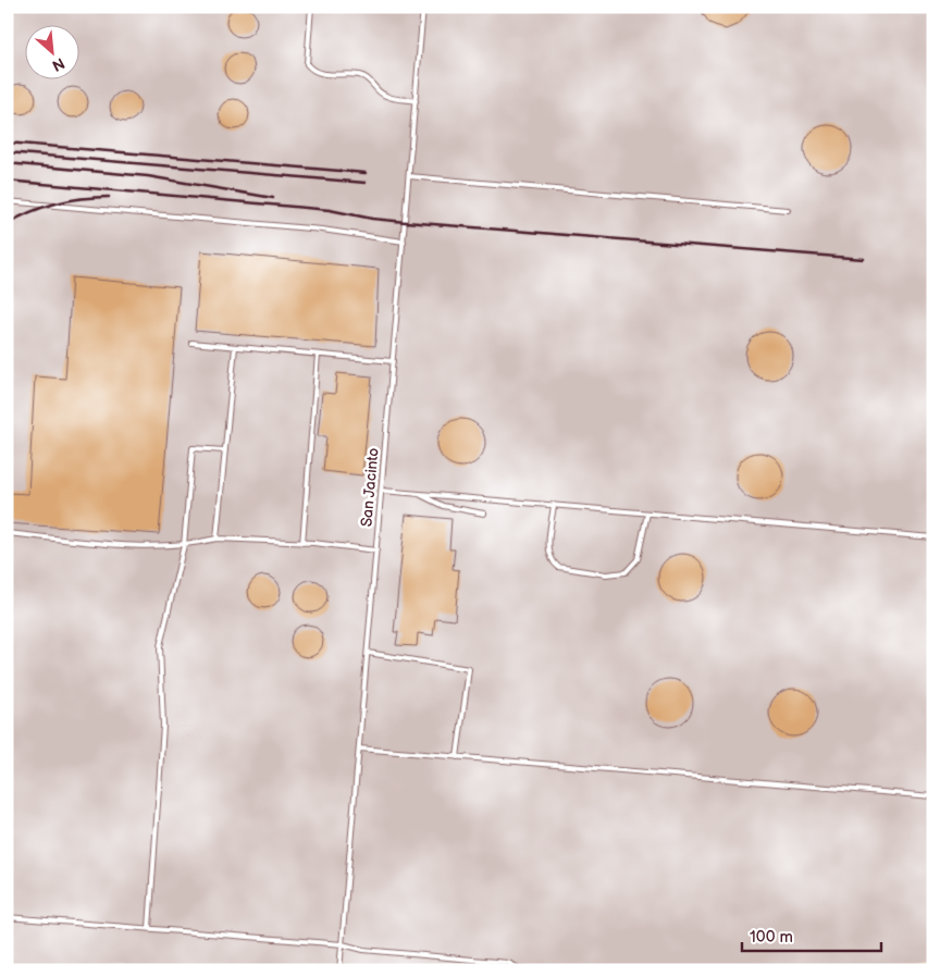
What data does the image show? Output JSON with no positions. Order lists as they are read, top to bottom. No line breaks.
{"streets":{"lane":["San Jacinto"]},"scale_bar":"100 m","north":"bottom right"}
